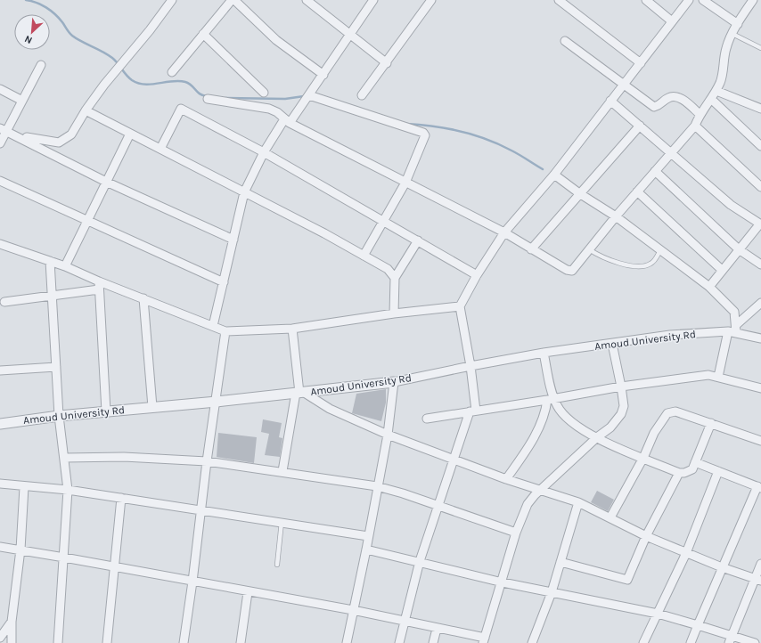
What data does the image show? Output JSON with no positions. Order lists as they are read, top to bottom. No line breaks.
{"streets":{"street":["Amoud University Rd"]},"north":"bottom left"}
